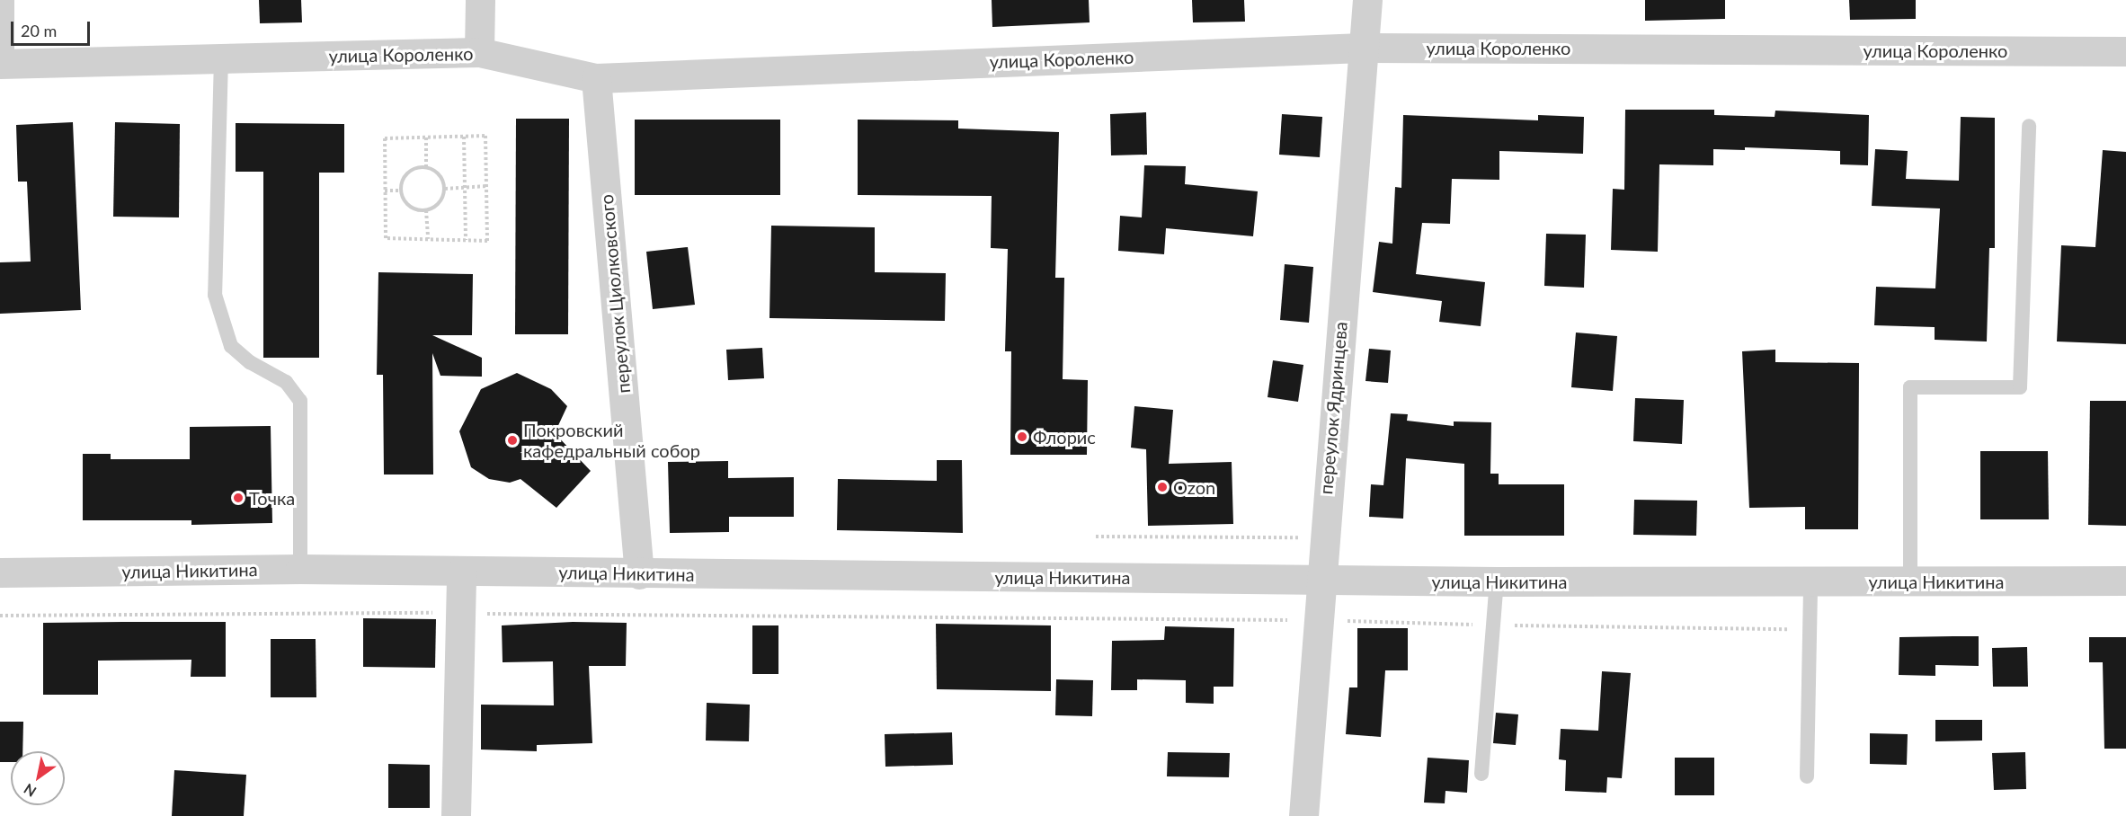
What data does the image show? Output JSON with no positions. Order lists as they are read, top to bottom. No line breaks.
{"streets":{"street":["улица Короленко","переулок Циолковского","переулок Ядринцева","улица Никитина"]},"crossings":[["улица Короленко","переулок Циолковского"],["улица Короленко","переулок Ядринцева"],["переулок Циолковского","улица Никитина"],["переулок Ядринцева","улица Никитина"]],"places":["Флорис","Покровский кафедральный собор","Ozon","Точка"],"scale_bar":"20 m","north":"bottom left"}
